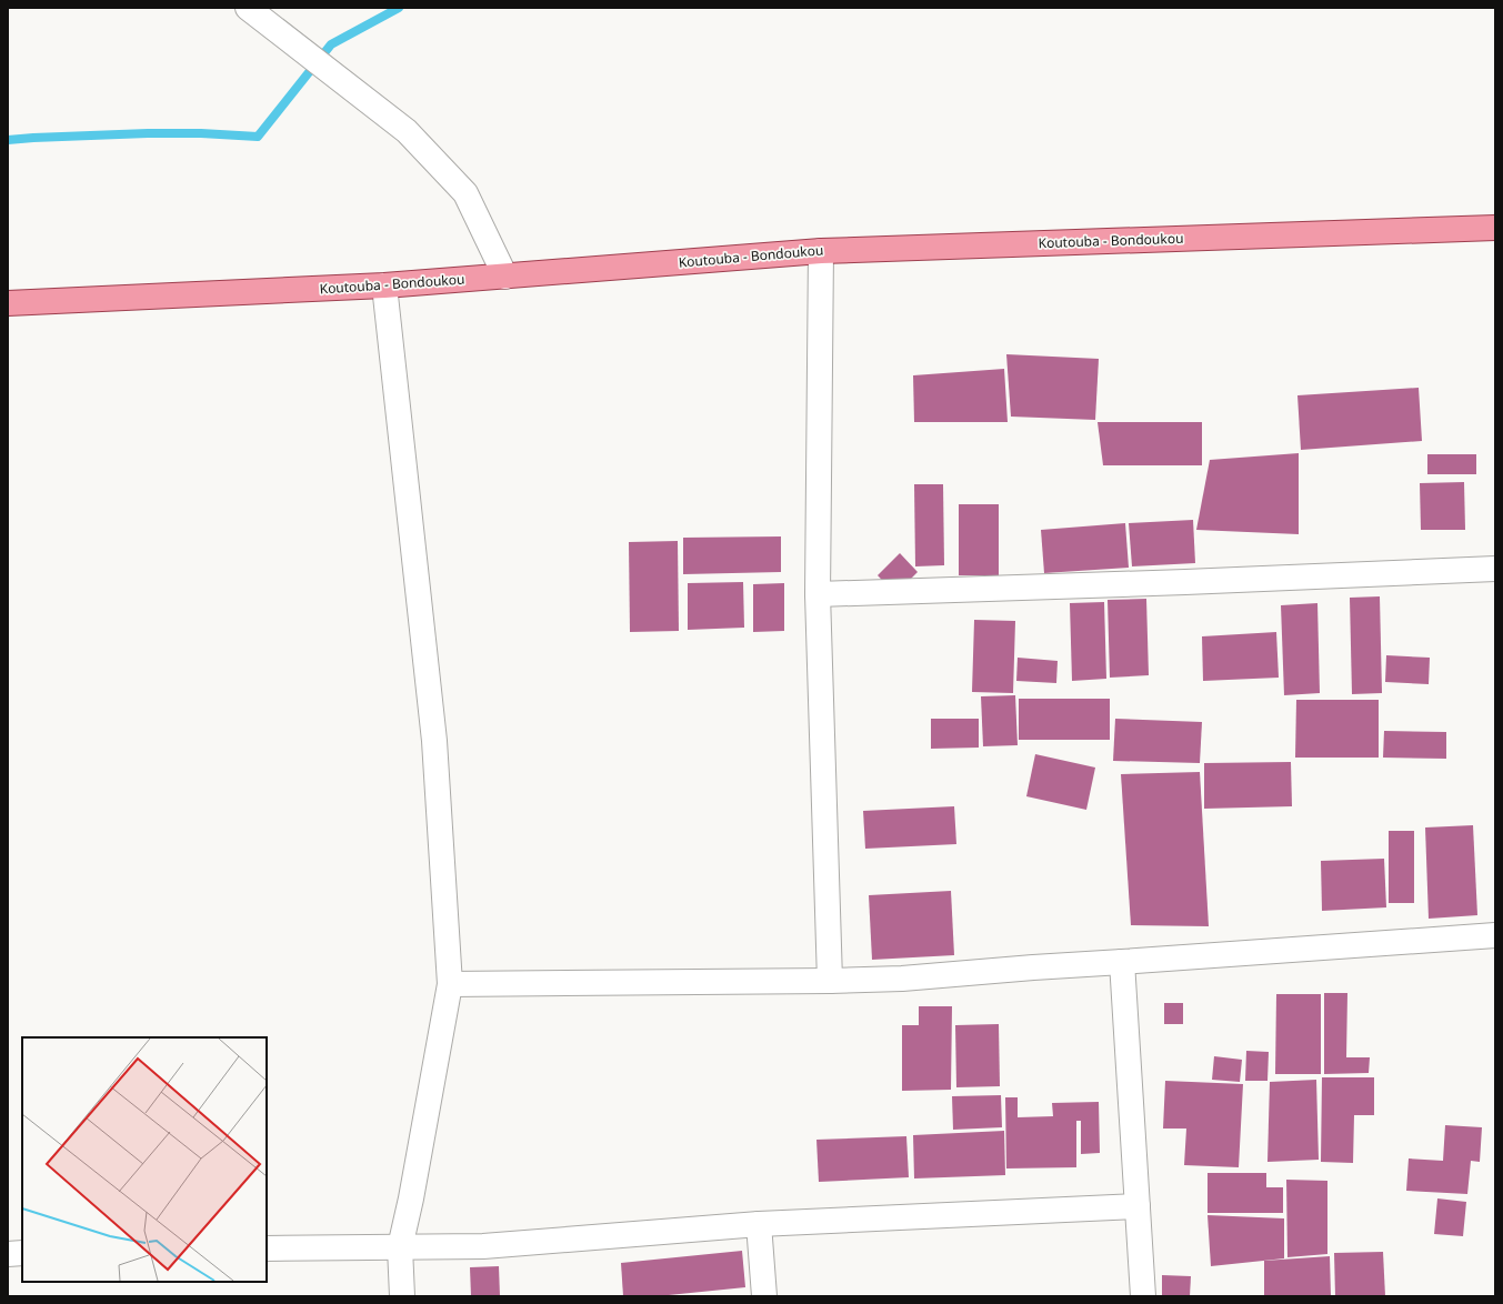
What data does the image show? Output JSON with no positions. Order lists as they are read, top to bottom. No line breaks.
{"streets":{"main road":["Koutouba - Bondoukou"]}}
